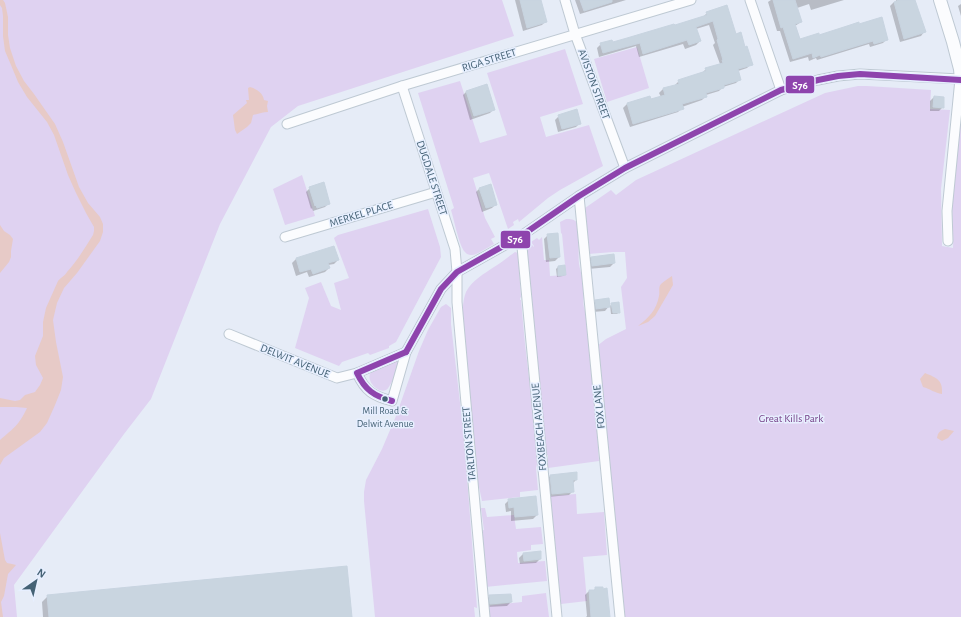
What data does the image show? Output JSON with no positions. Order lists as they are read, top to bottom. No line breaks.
{"streets":{"street":["RIGA STREET","AVISTON STREET","DUGDALE STREET","MERKEL PLACE","DELWIT AVENUE","FOX LANE","FOXBEACH AVENUE","TARLTON STREET"]},"crossings":[["RIGA STREET","AVISTON STREET"],["RIGA STREET","DUGDALE STREET"],["DUGDALE STREET","MERKEL PLACE"],["DUGDALE STREET","TARLTON STREET"]],"parks":["Great Kills Park"],"places":["Mill Road & Delwit Avenue"],"lines":["transit line S76"],"north":"top right"}
